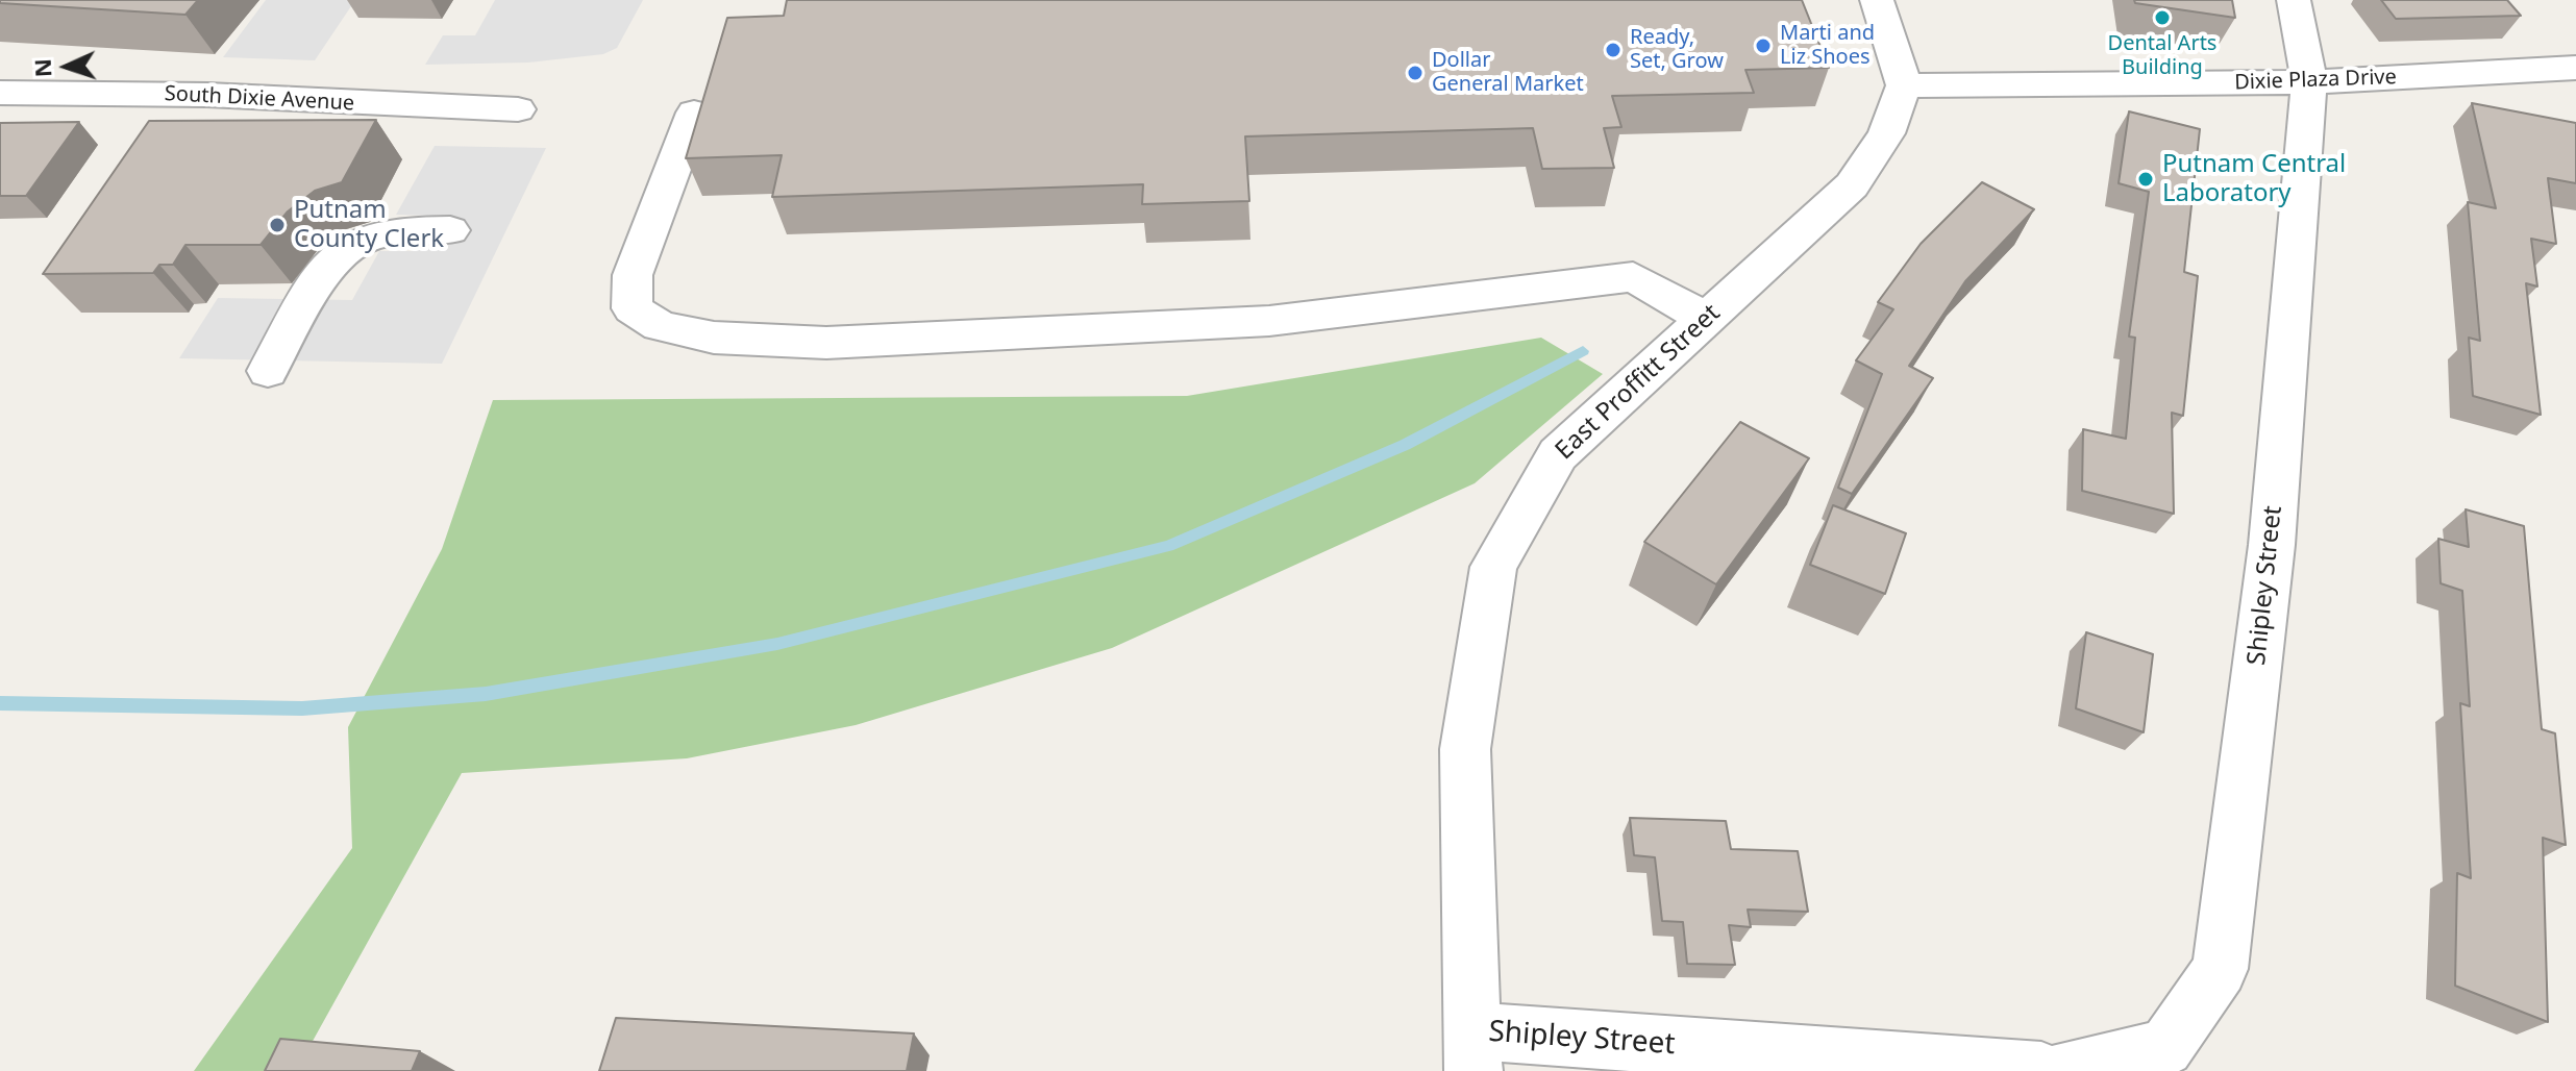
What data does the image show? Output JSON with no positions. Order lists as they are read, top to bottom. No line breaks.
{"streets":{"street":["Dixie Plaza Drive","South Dixie Avenue","East Proffitt Street","Shipley Street"]},"crossings":[["Dixie Plaza Drive","East Proffitt Street"],["Dixie Plaza Drive","Shipley Street"],["East Proffitt Street","Shipley Street"]],"places":["Dental Arts Building","Marti and Liz Shoes","Ready, Set, Grow","Dollar General Market","Putnam Central Laboratory","Putnam County Clerk"],"north":"left"}
